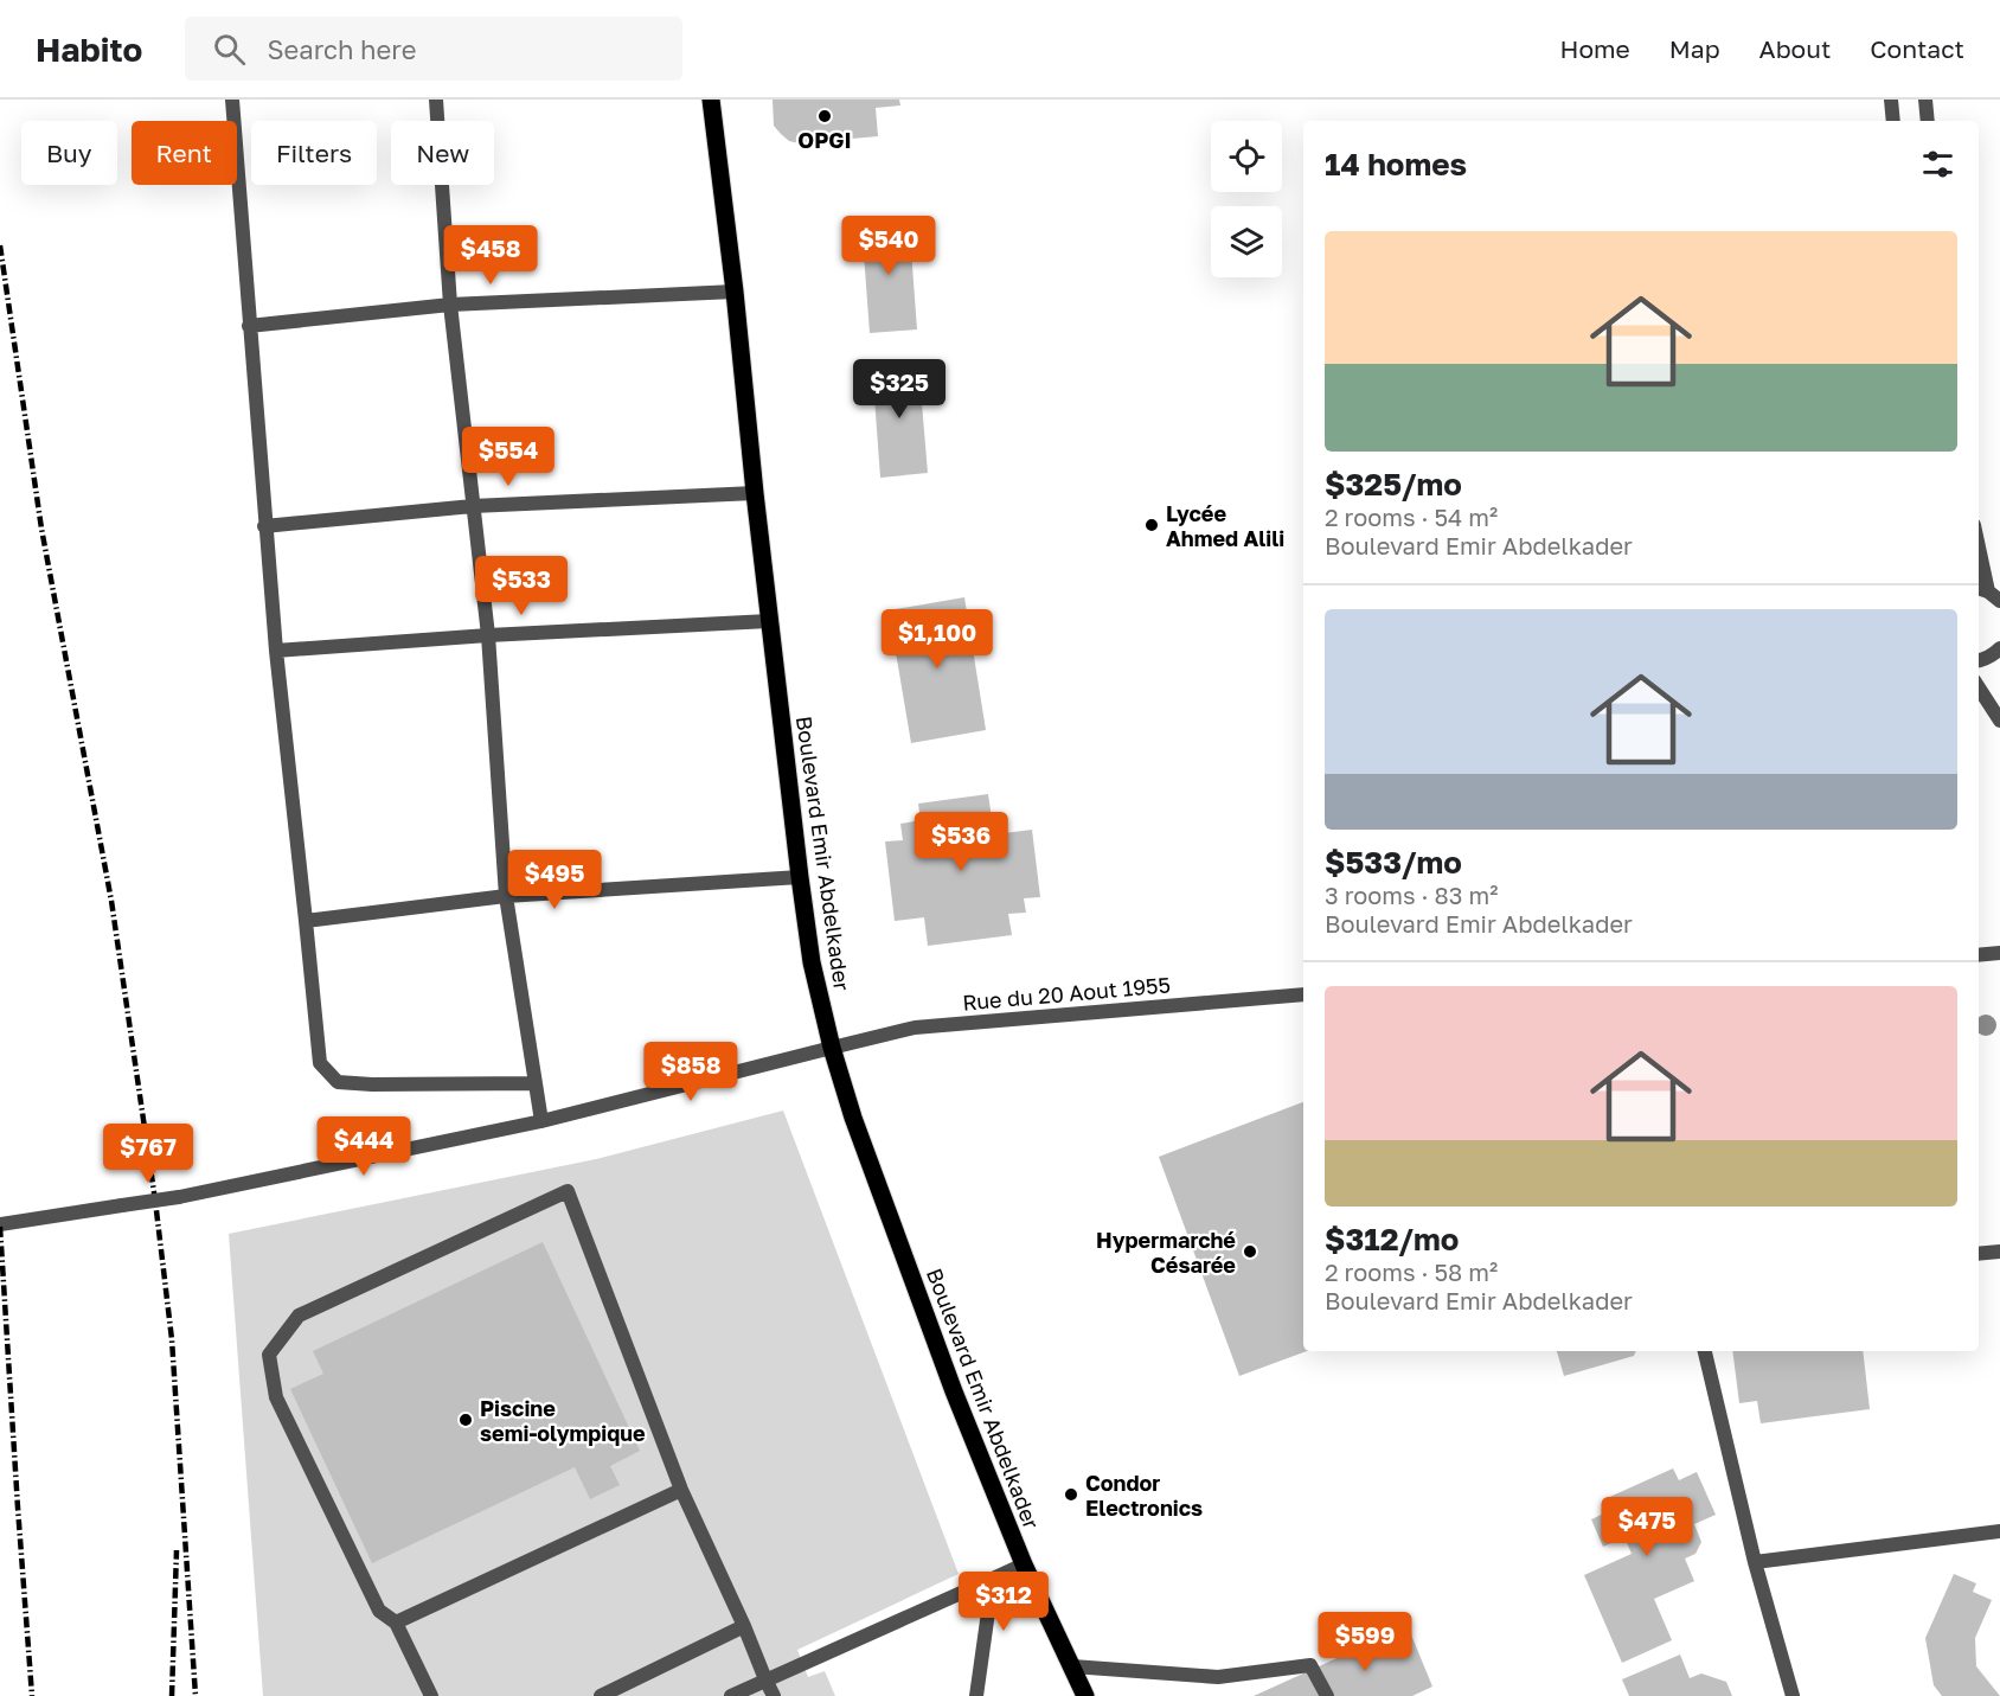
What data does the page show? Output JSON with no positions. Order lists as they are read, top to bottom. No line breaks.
{"streets":{"main road":["Boulevard Emir Abdelkader"],"street":["Rue du 20 Aout 1955"]},"crossings":[["Boulevard Emir Abdelkader","Rue du 20 Aout 1955"]],"places":["OPGI","Lycée Ahmed Alili","Hypermarché Césarée","Piscine semi-olympique","Condor Electronics"],"page":{"header":"Habito","search":"Search here","nav":["Home","Map","About","Contact"],"chip":["Buy","Rent","Filters","New"],"heading":"14 homes","list":[{"name":"$325/mo","note":"2 rooms · 54 m² · Boulevard Emir Abdelkader"},{"name":"$533/mo","note":"3 rooms · 83 m² · Boulevard Emir Abdelkader"},{"name":"$312/mo","note":"2 rooms · 58 m² · Boulevard Emir Abdelkader"}],"price":["$540","$458","$325","$554","$533","$1,100","$536","$495","$858","$444","$767","$475","$312","$599"]}}
